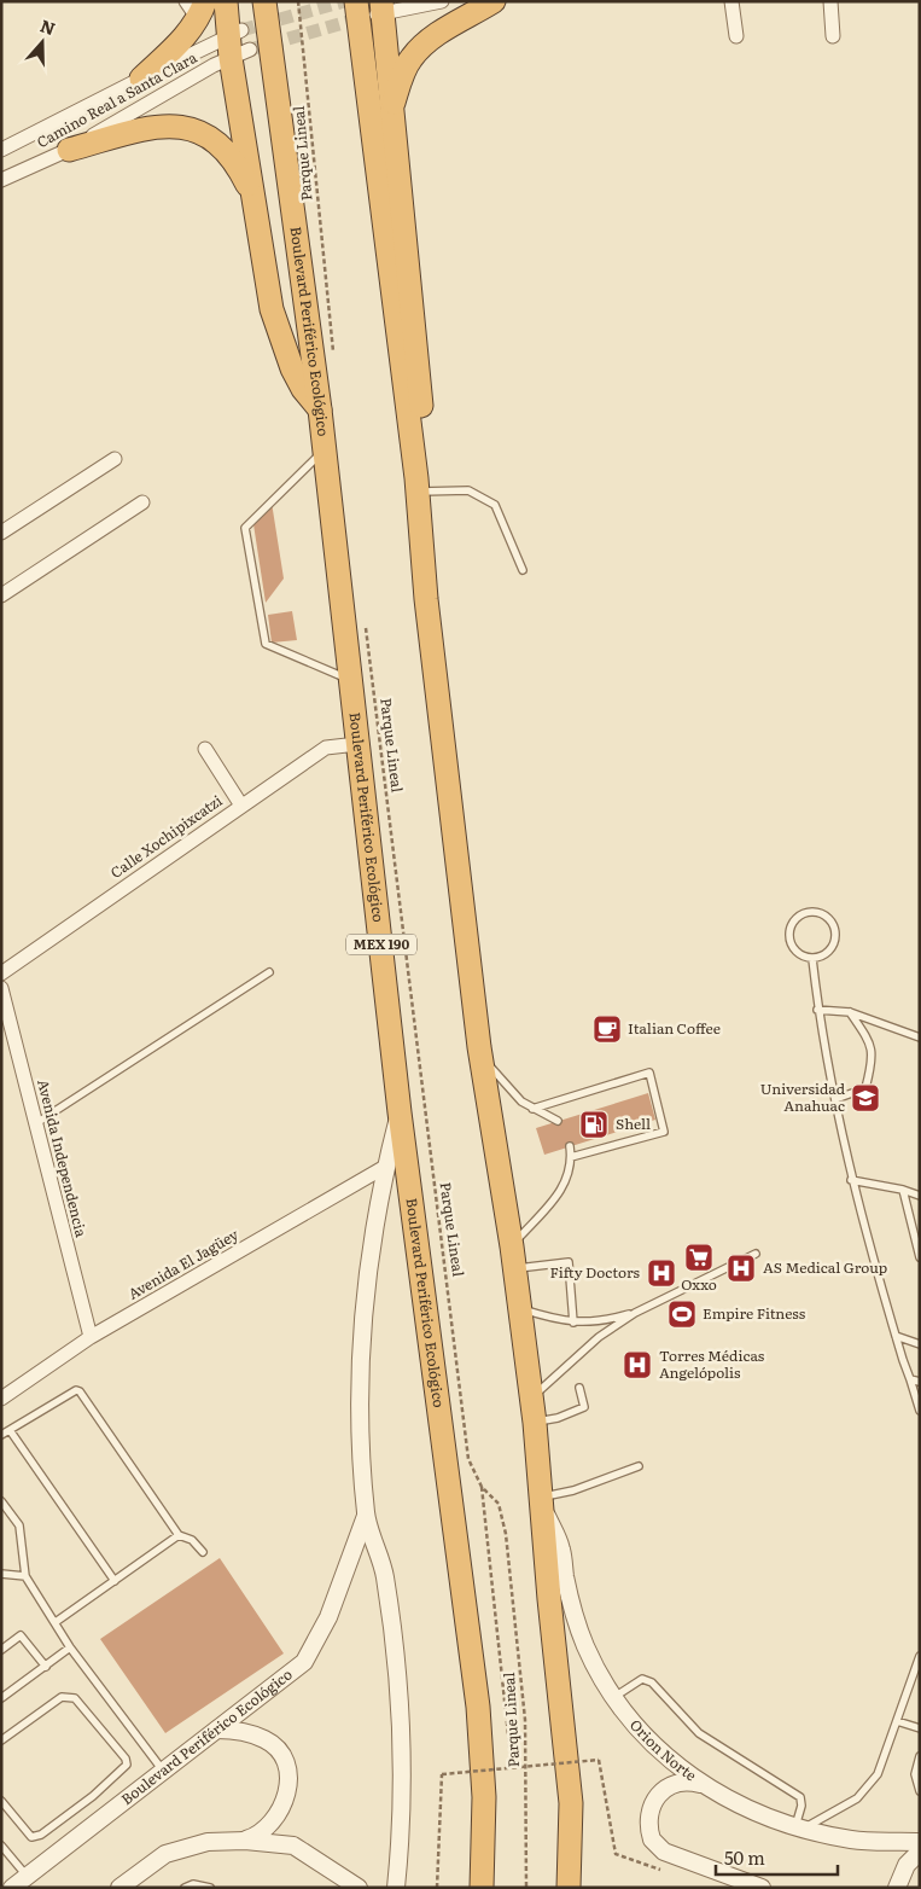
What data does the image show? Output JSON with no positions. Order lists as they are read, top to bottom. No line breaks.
{"streets":{"highway":["Boulevard Periférico Ecológico","MEX 190"],"street":["Camino Real a Santa Clara","Calle Xochipixcatzi","Avenida Independencia","Avenida El Jagüey","Orion Norte"],"path":["Parque Lineal"]},"crossings":[["Boulevard Periférico Ecológico","Calle Xochipixcatzi"],["Avenida Independencia","Avenida El Jagüey"]],"places":{"cafe":["Italian Coffee"],"school or university":["Universidad Anahuac"],"fuel station":["Shell"],"supermarket":["Oxxo"],"hospital":["AS Medical Group","Fifty Doctors","Torres Médicas Angelópolis"],"sports":["Empire Fitness"]},"scale_bar":"50 m","north":"top"}
